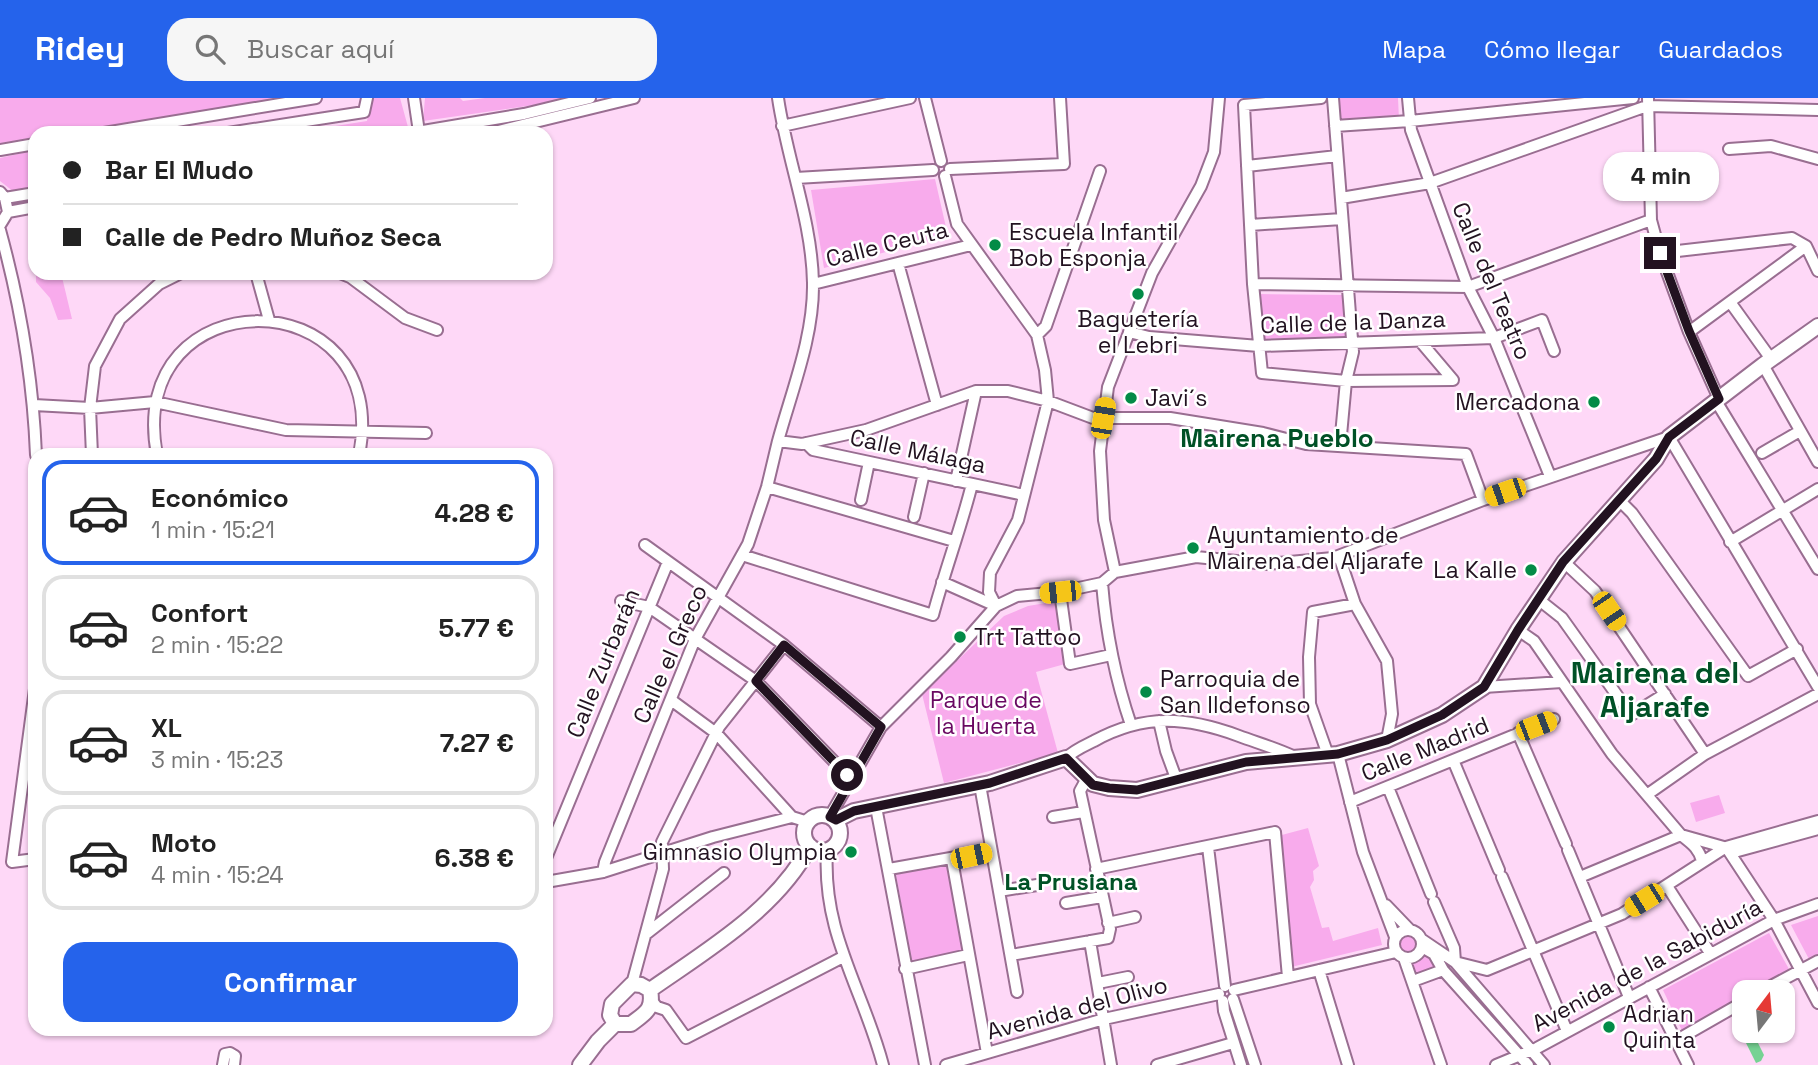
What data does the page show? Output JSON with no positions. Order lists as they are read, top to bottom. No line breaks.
{"streets":{"street":["Calle Ceuta","Calle del Teatro","Calle de la Danza","Calle Málaga","Calle el Greco","Calle Zurbarán","Calle Madrid","Avenida de la Sabiduría","Avenida del Olivo"]},"crossings":[["Calle Ceuta","Calle el Greco"],["Calle del Teatro","Calle de la Danza"]],"districts":["Mairena Pueblo","Mairena del Aljarafe","La Prusiana"],"parks":["Parque de la Huerta"],"places":["Escuela Infantil Bob Esponja","Baguetería el Lebri","Javi´s","Mercadona","Ayuntamiento de Mairena del Aljarafe","La Kalle","Trt Tattoo","Parroquia de San Ildefonso","Gimnasio Olympia","Adrian Quinta"],"north":"top","page":{"header":"Ridey","search":"Buscar aquí","nav":["Mapa","Cómo llegar","Guardados"],"banner":["Bar El Mudo","Calle de Pedro Muñoz Seca"],"bubble":"4 min","list":[{"name":"Económico","note":"1 min · 15:21","value":"4.28 €"},{"name":"Confort","note":"2 min · 15:22","value":"5.77 €"},{"name":"XL","note":"3 min · 15:23","value":"7.27 €"},{"name":"Moto","note":"4 min · 15:24","value":"6.38 €"}],"buttons":"Confirmar"}}
